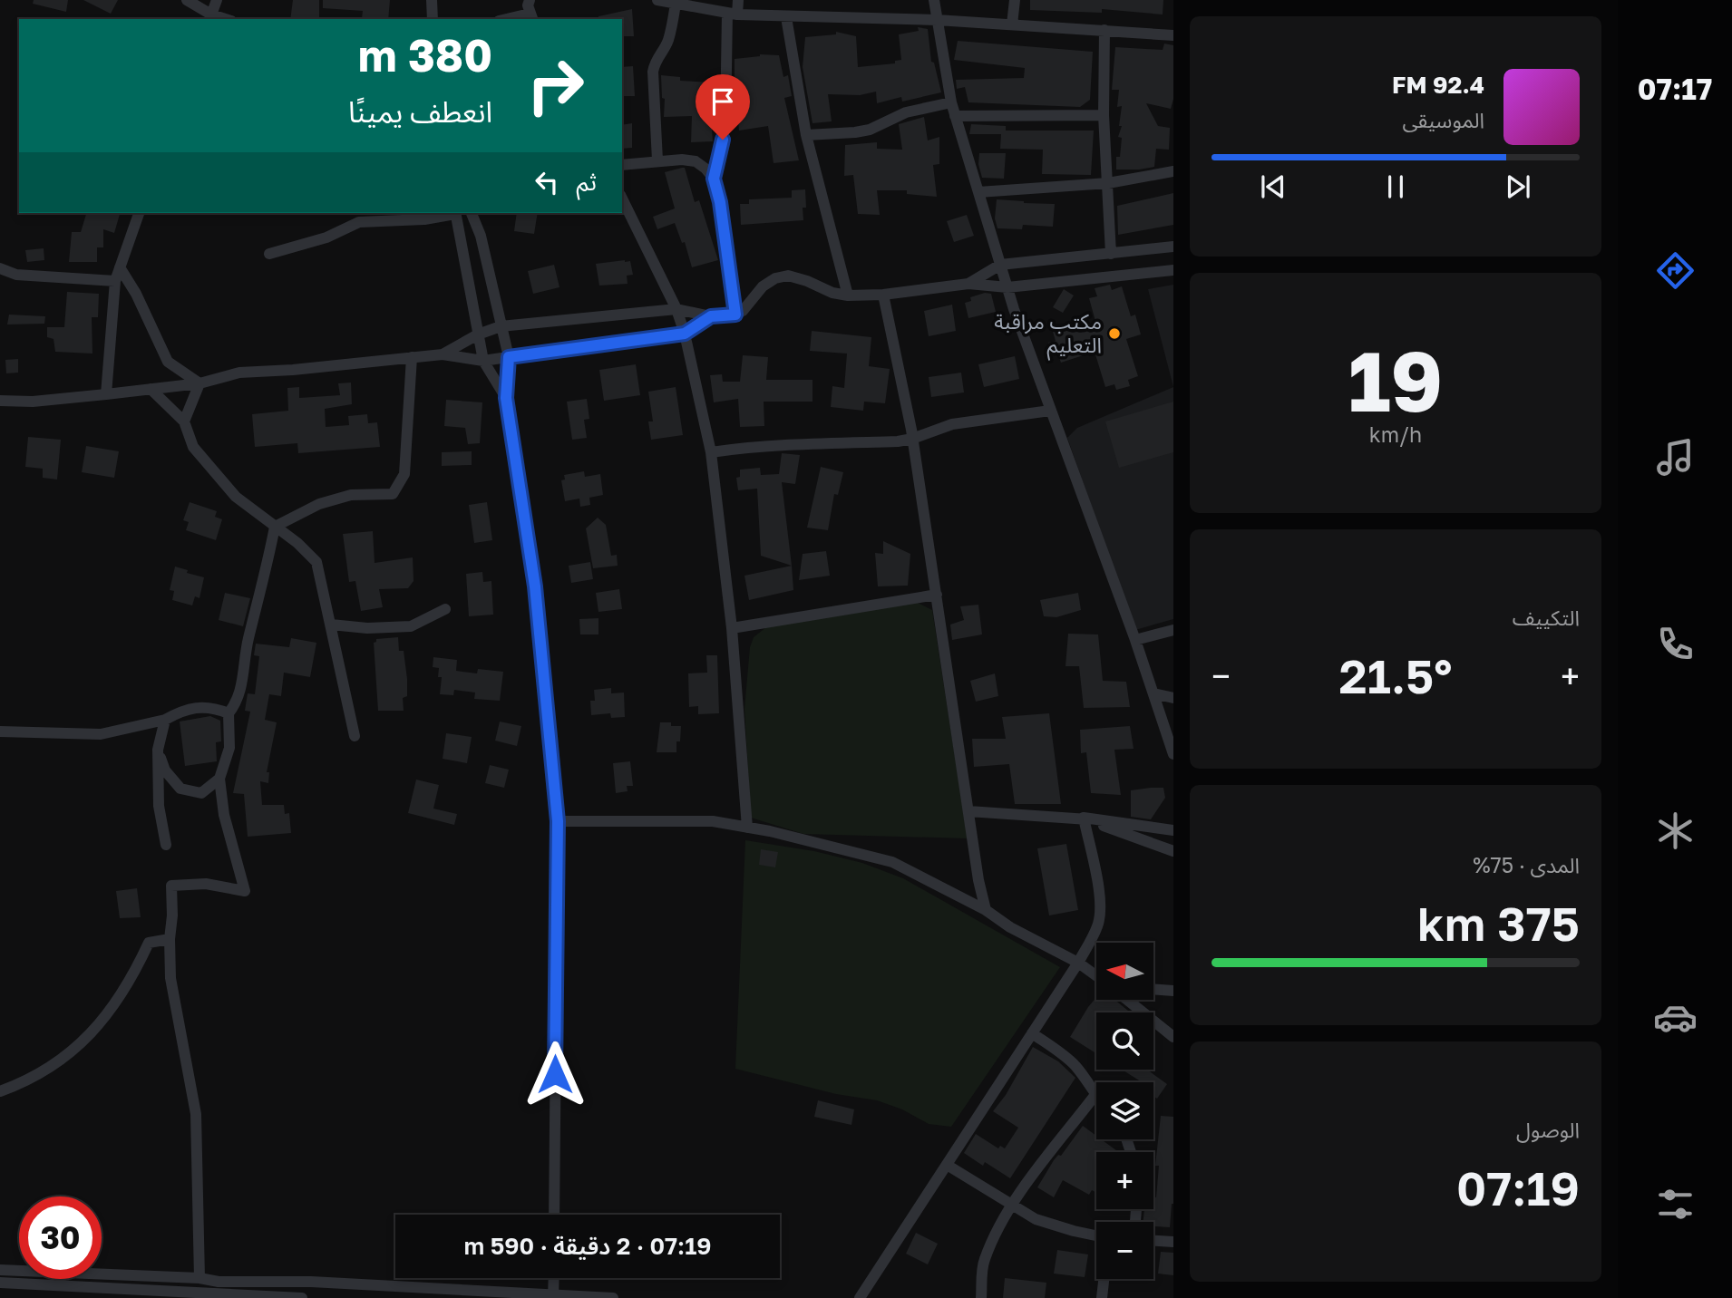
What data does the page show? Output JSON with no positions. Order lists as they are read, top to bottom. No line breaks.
{"places":["مكتب مراقبة التعليم"],"north":"left","page":{"tabs":"07:17","turn":["380 m","انعطف يمينًا"],"song":["92.4 FM","الموسيقى"],"then":"ثم","tile":[["19","km/h"],"التكييف",["المدى · 75%","375 km"],["الوصول","07:19"]],"heat":["−","21.5°","+"],"map_buttons":["+","−"],"limit":"30","trip":"07:19 · 2 دقيقة · 590 m"}}
